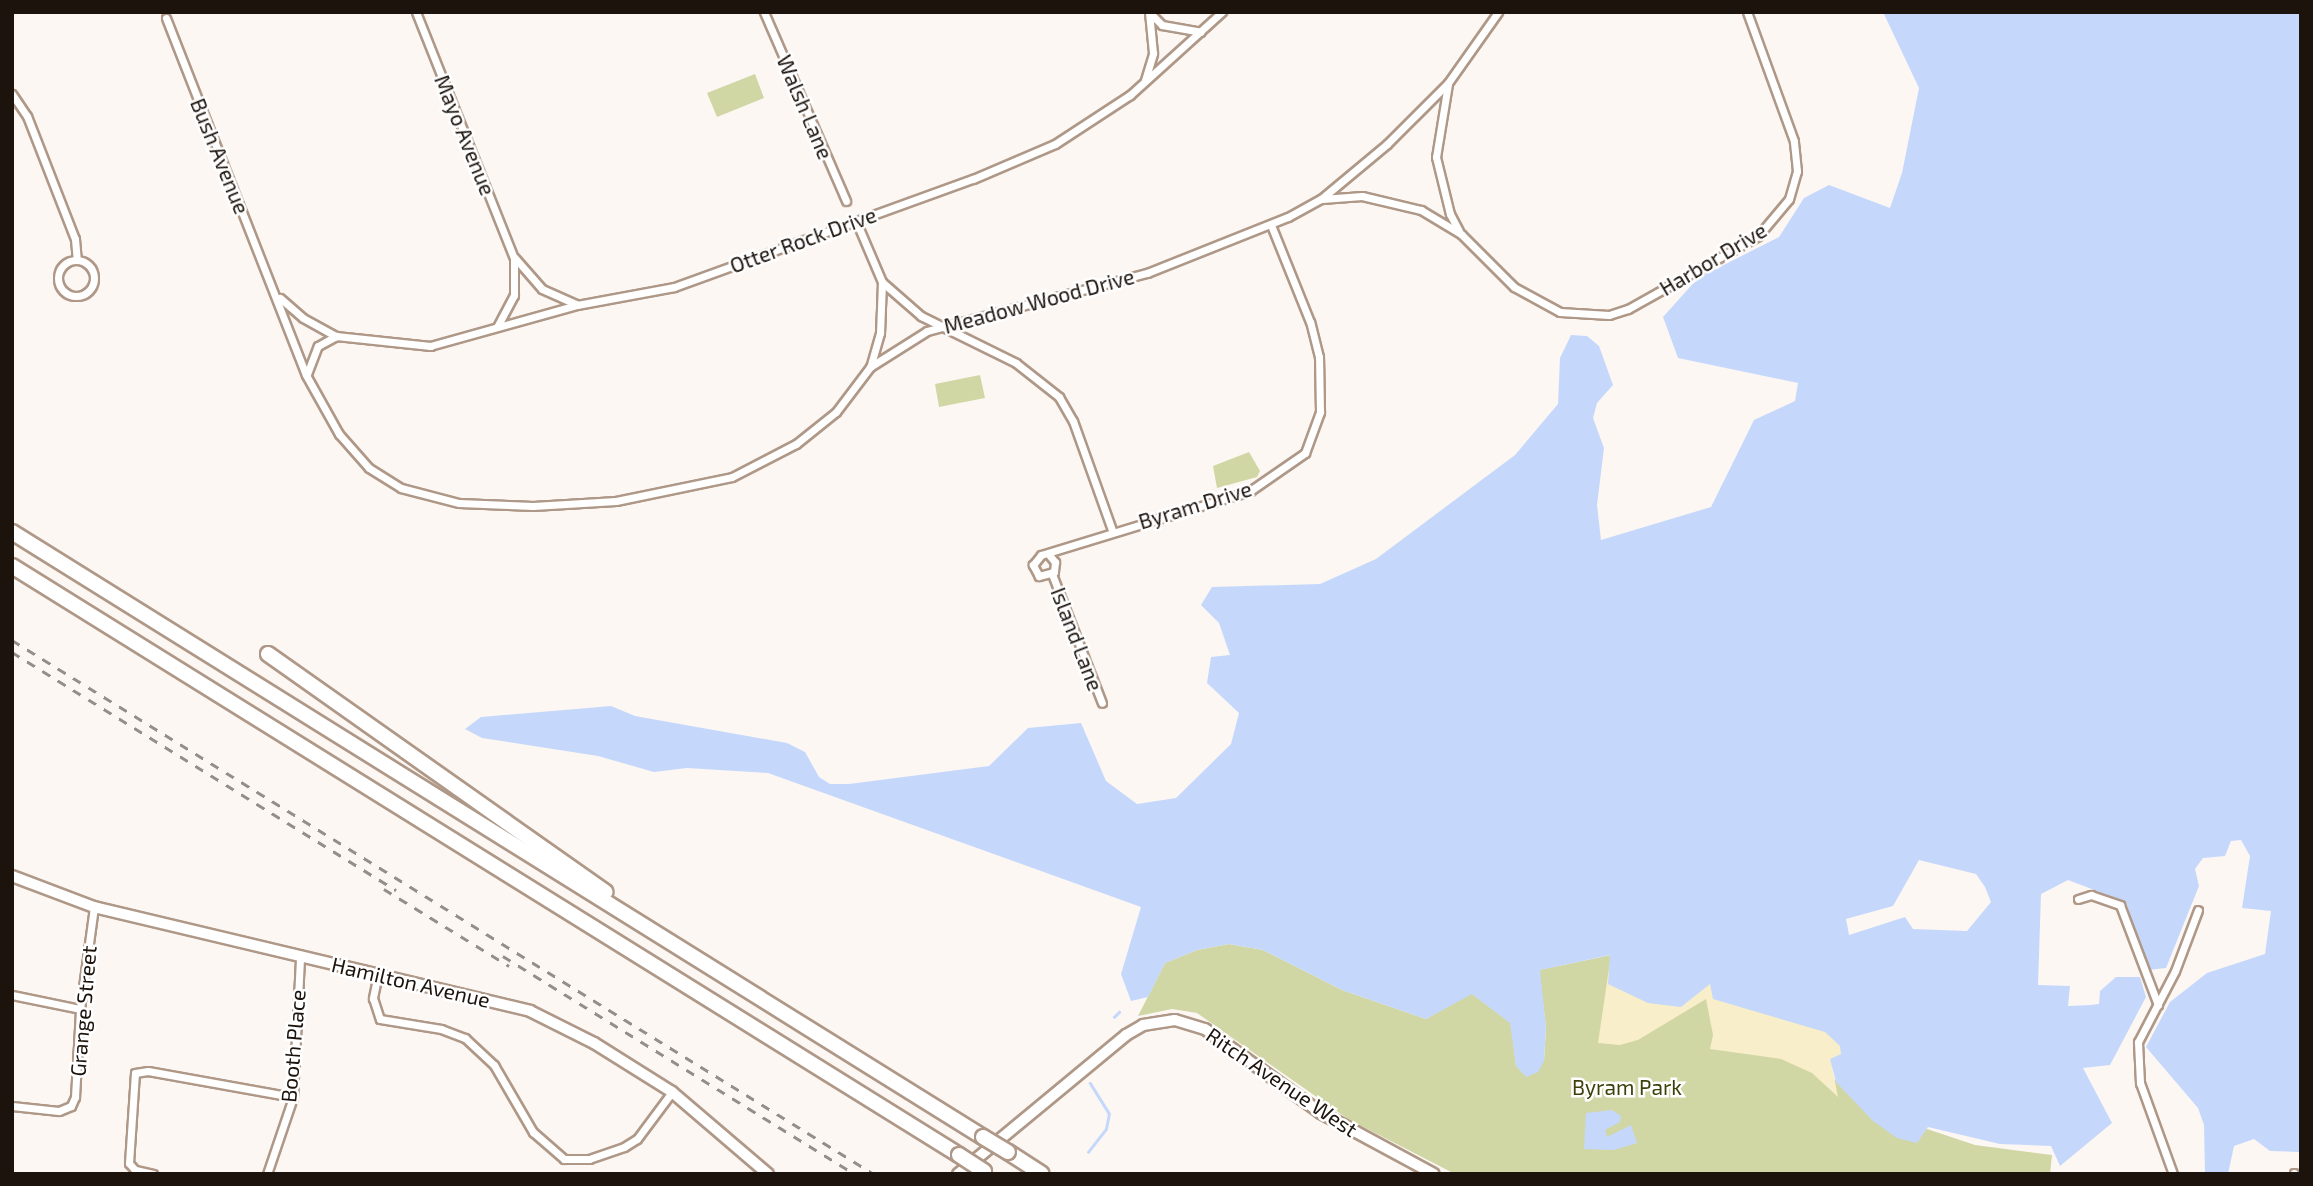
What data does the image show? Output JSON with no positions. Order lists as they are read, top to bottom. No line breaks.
{"streets":{"main road":["Hamilton Avenue","Ritch Avenue West"],"street":["Walsh Lane","Mayo Avenue","Bush Avenue","Otter Rock Drive","Harbor Drive","Meadow Wood Drive","Byram Drive","Island Lane","Grange Street","Booth Place"]},"crossings":[["Mayo Avenue","Otter Rock Drive"],["Bush Avenue","Otter Rock Drive"],["Bush Avenue","Meadow Wood Drive"],["Otter Rock Drive","Meadow Wood Drive"],["Harbor Drive","Meadow Wood Drive"],["Meadow Wood Drive","Byram Drive"],["Byram Drive","Island Lane"],["Hamilton Avenue","Grange Street"],["Hamilton Avenue","Booth Place"]],"parks":["Byram Park"]}
